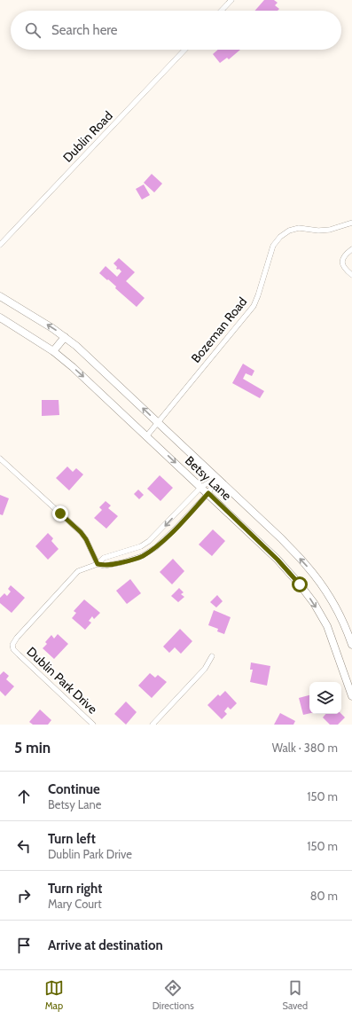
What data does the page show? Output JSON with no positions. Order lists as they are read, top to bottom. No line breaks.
{"streets":{"main road":["Betsy Lane"],"street":["Dublin Road","Bozeman Road","Dublin Park Drive"]},"crossings":[["Bozeman Road","Betsy Lane"],["Betsy Lane","Dublin Park Drive"]],"page":{"search":"Search here","heading":["5 min","Walk · 380 m"],"list":[["Continue","Betsy Lane","150 m"],["Turn left","Dublin Park Drive","150 m"],["Turn right","Mary Court","80 m"],"Arrive at destination"],"nav":["Map","Directions","Saved"]}}
